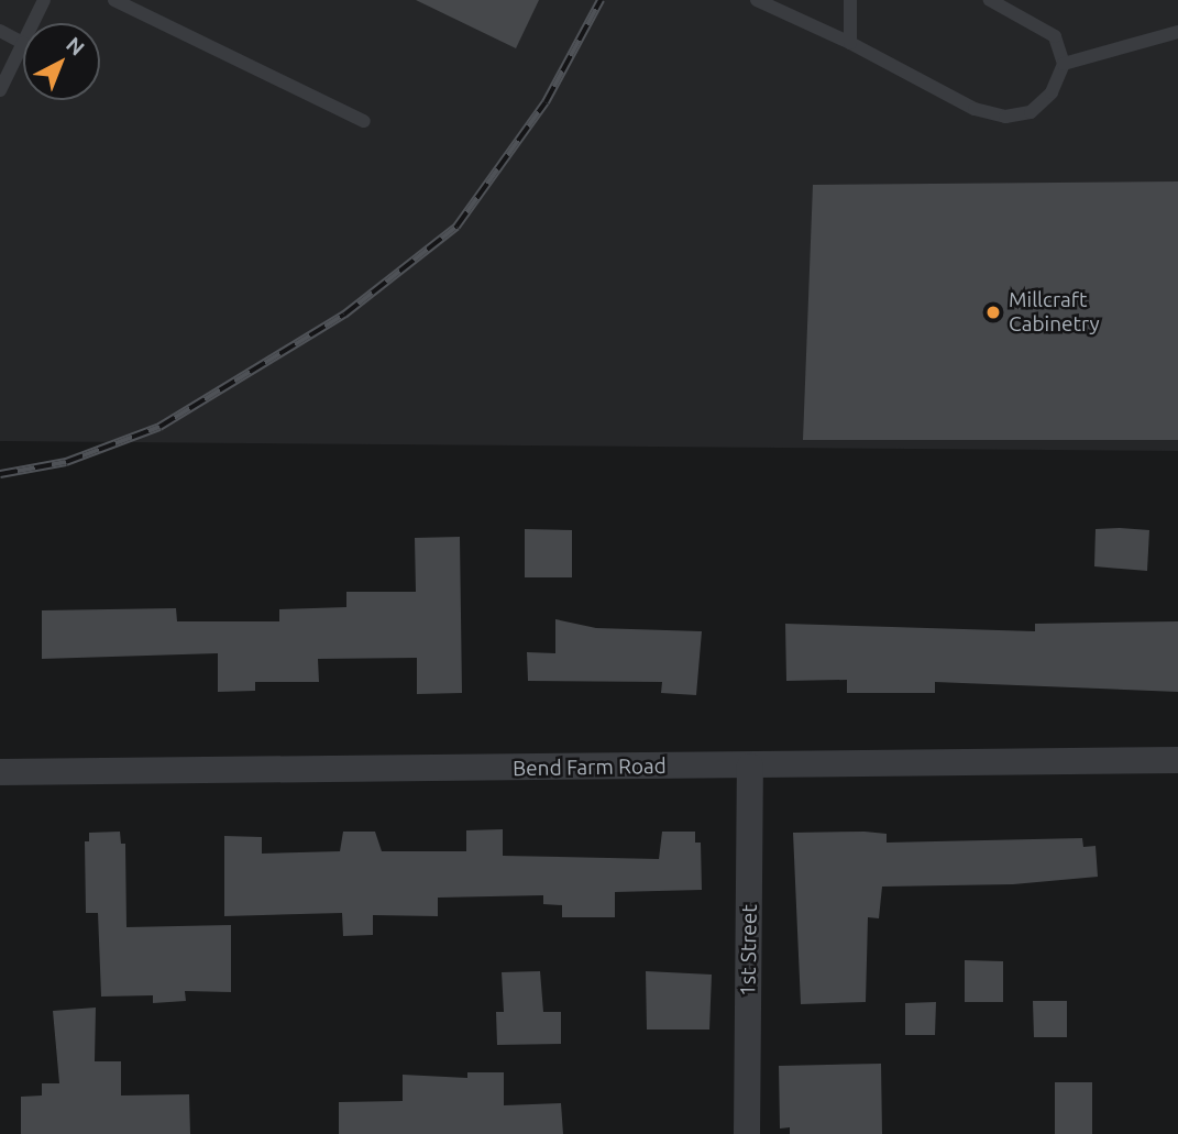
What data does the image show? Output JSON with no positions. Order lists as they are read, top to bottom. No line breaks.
{"streets":{"street":["Bend Farm Road","1st Street"]},"crossings":[["Bend Farm Road","1st Street"]],"places":["Millcraft Cabinetry"],"north":"top right"}
